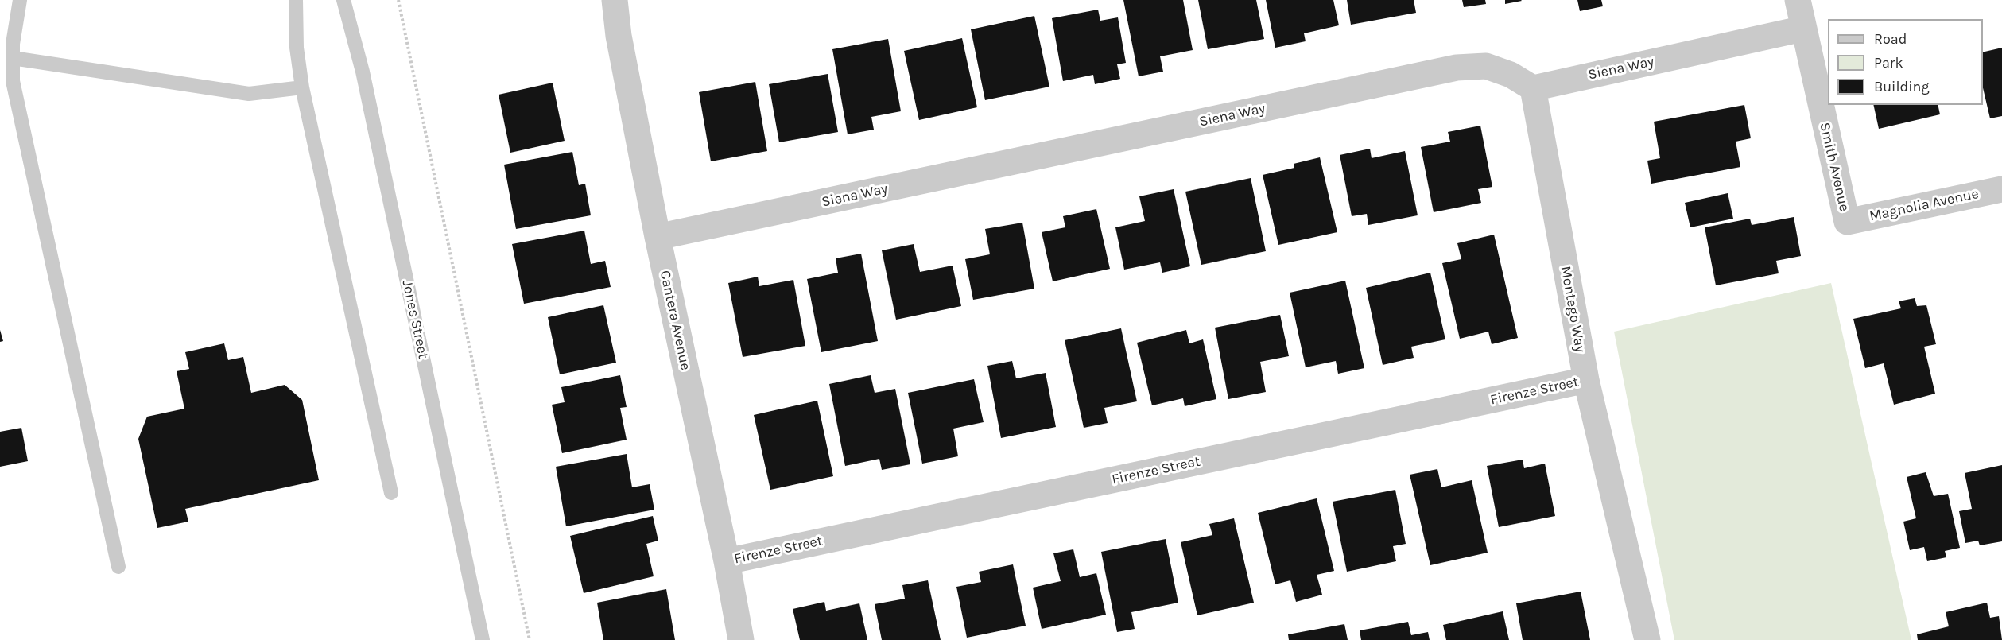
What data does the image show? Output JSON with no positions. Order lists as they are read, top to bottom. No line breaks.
{"streets":{"street":["Siena Way","Smith Avenue","Magnolia Avenue","Montego Way","Cantera Avenue","Firenze Street"],"lane":["Jones Street"]},"crossings":[["Siena Way","Smith Avenue"],["Siena Way","Montego Way"],["Siena Way","Cantera Avenue"],["Smith Avenue","Magnolia Avenue"],["Montego Way","Firenze Street"],["Cantera Avenue","Firenze Street"]],"legend":["Road","Park","Building"]}
